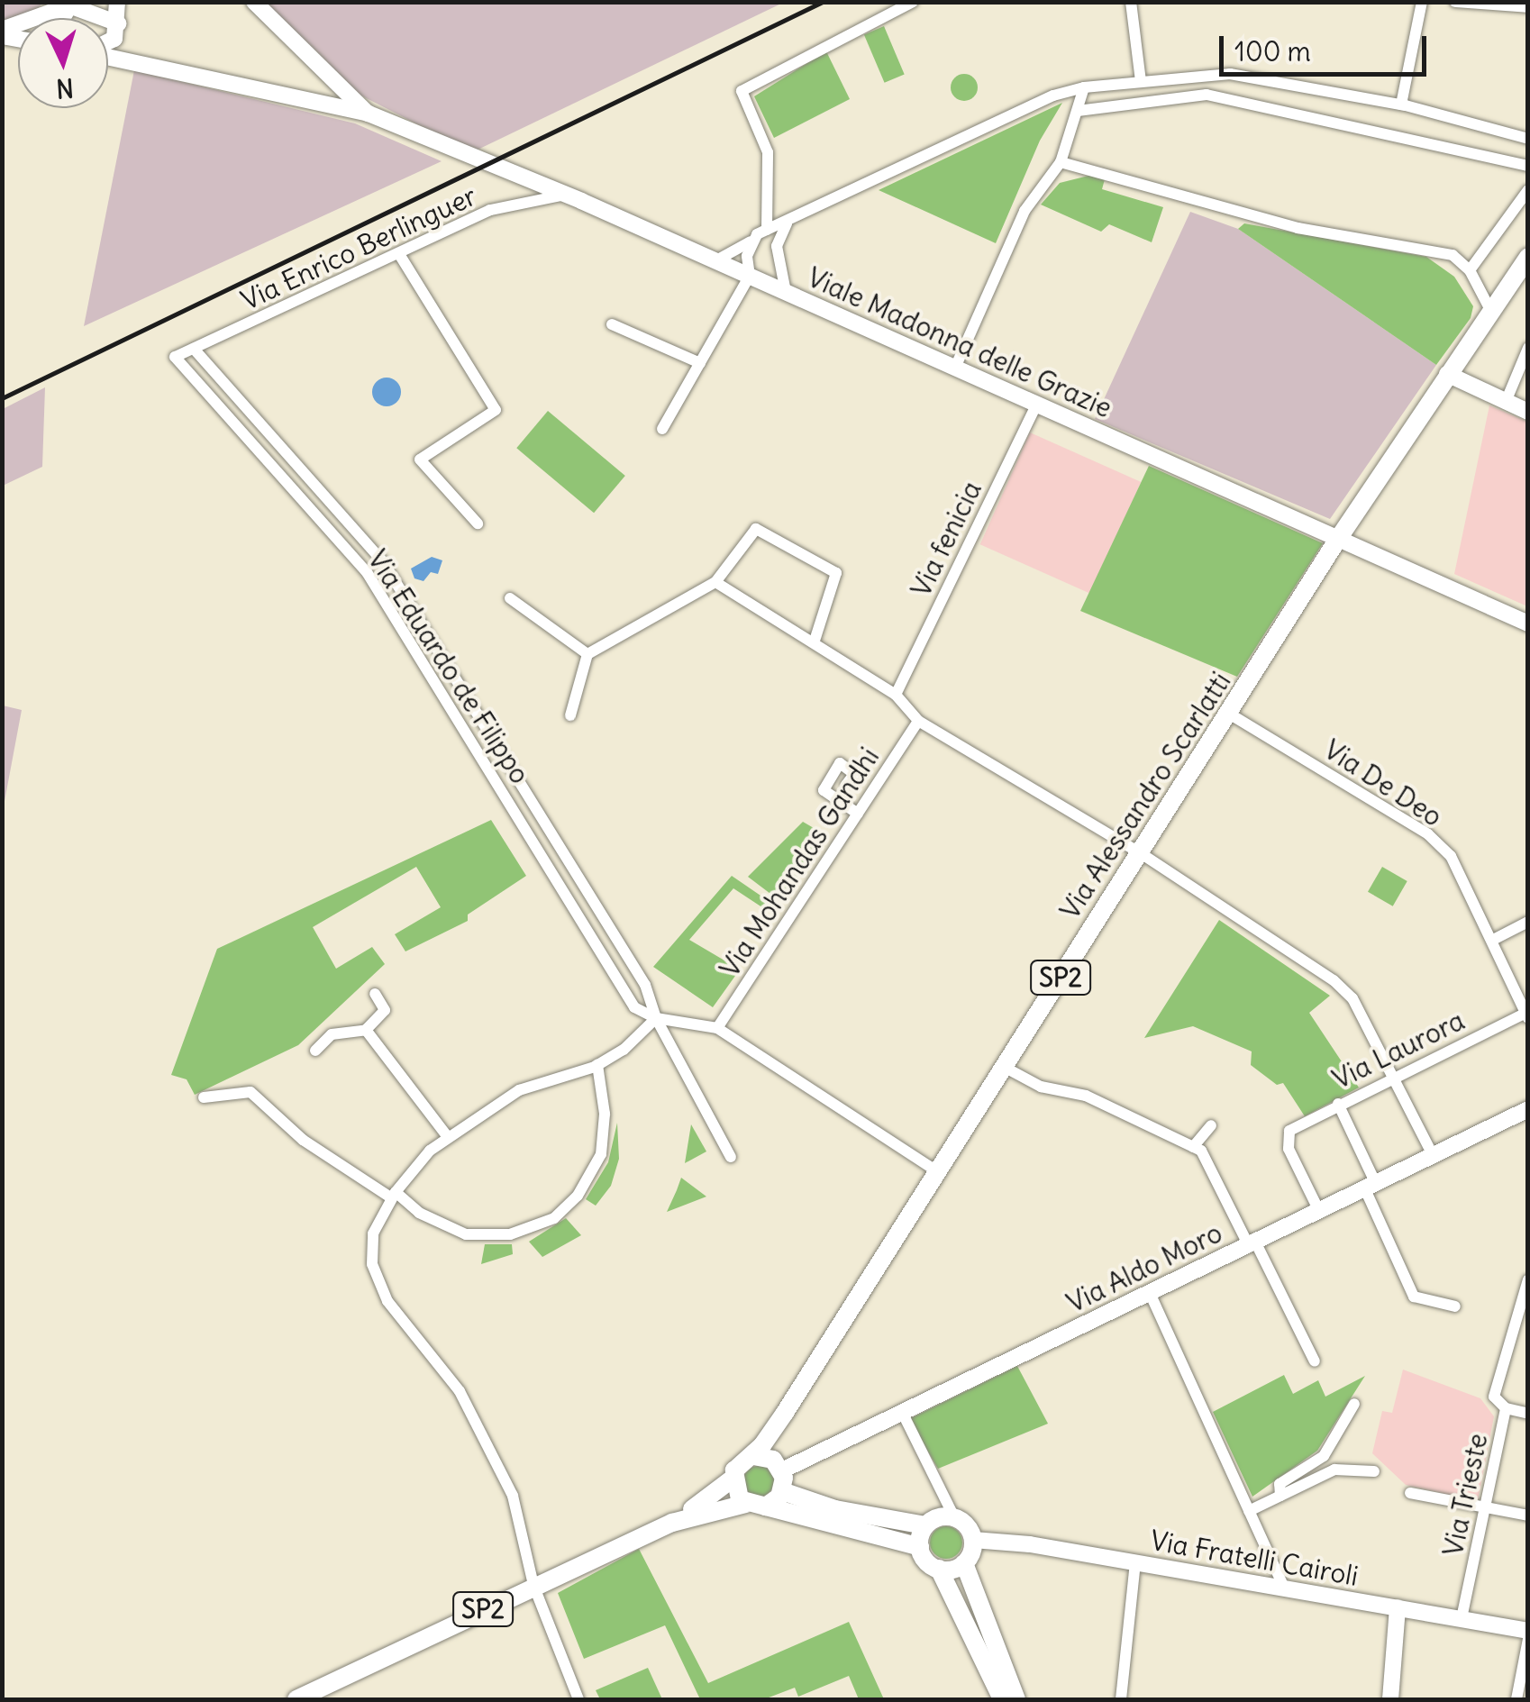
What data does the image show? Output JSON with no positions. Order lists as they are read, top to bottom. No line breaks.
{"streets":{"main road":["Via Alessandro Scarlatti","SP2"],"street":["Via Enrico Berlinguer","Viale Madonna delle Grazie","Via fenicia","Via Eduardo de Filippo","Via De Deo","Via Mohandas Gandhi","Via Laurora","Via Aldo Moro","Via Trieste","Via Fratelli Cairoli"]},"crossings":[["Via Enrico Berlinguer","Viale Madonna delle Grazie"],["Via Enrico Berlinguer","Via Eduardo de Filippo"],["Viale Madonna delle Grazie","Via fenicia"],["Viale Madonna delle Grazie","Via Alessandro Scarlatti"],["Via De Deo","Via Alessandro Scarlatti"],["Via De Deo","Via Laurora"],["Via Alessandro Scarlatti","SP2"],["Via Alessandro Scarlatti","Via Aldo Moro"],["SP2","Via Aldo Moro"],["Via Laurora","Via Aldo Moro"],["Via Trieste","Via Fratelli Cairoli"]],"scale_bar":"100 m","north":"bottom"}
